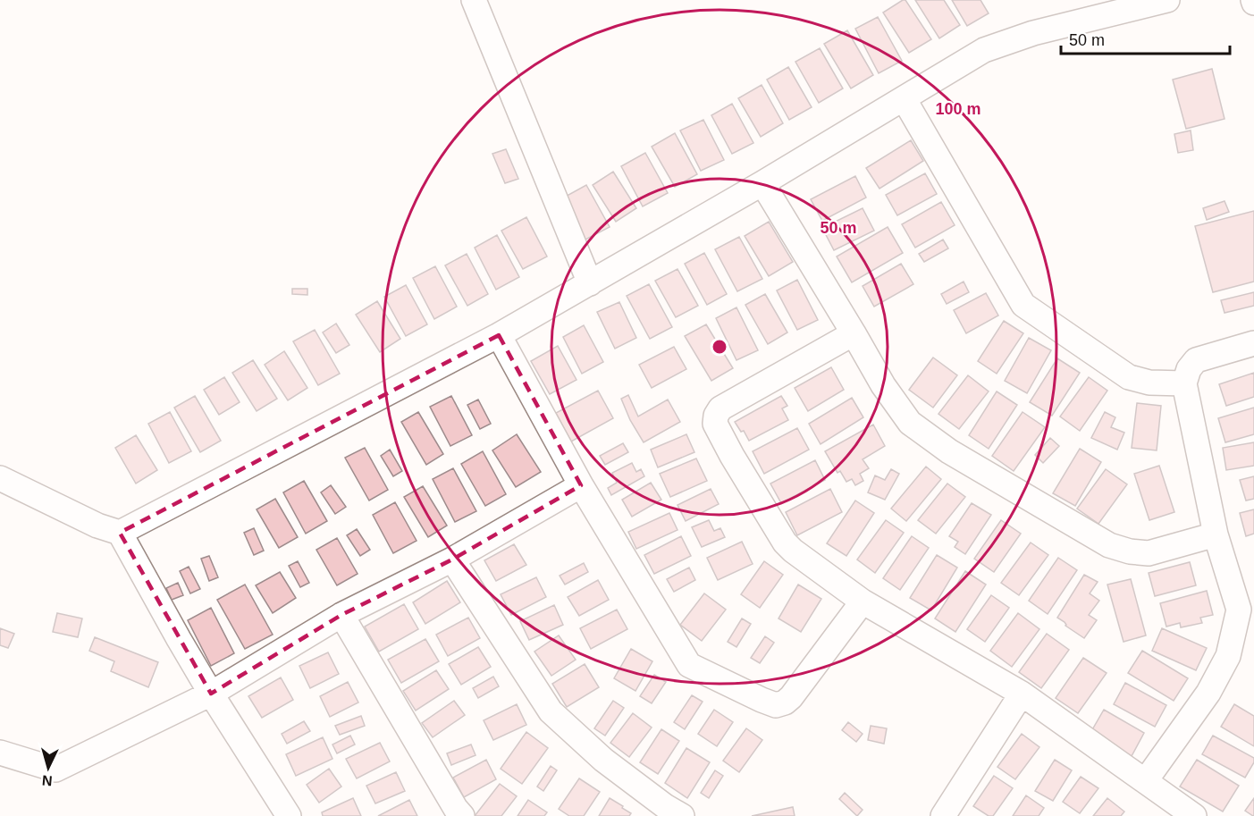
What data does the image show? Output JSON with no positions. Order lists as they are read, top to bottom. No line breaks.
{"scale_bar":"50 m","north":"bottom","rings":["100 m","50 m"]}
